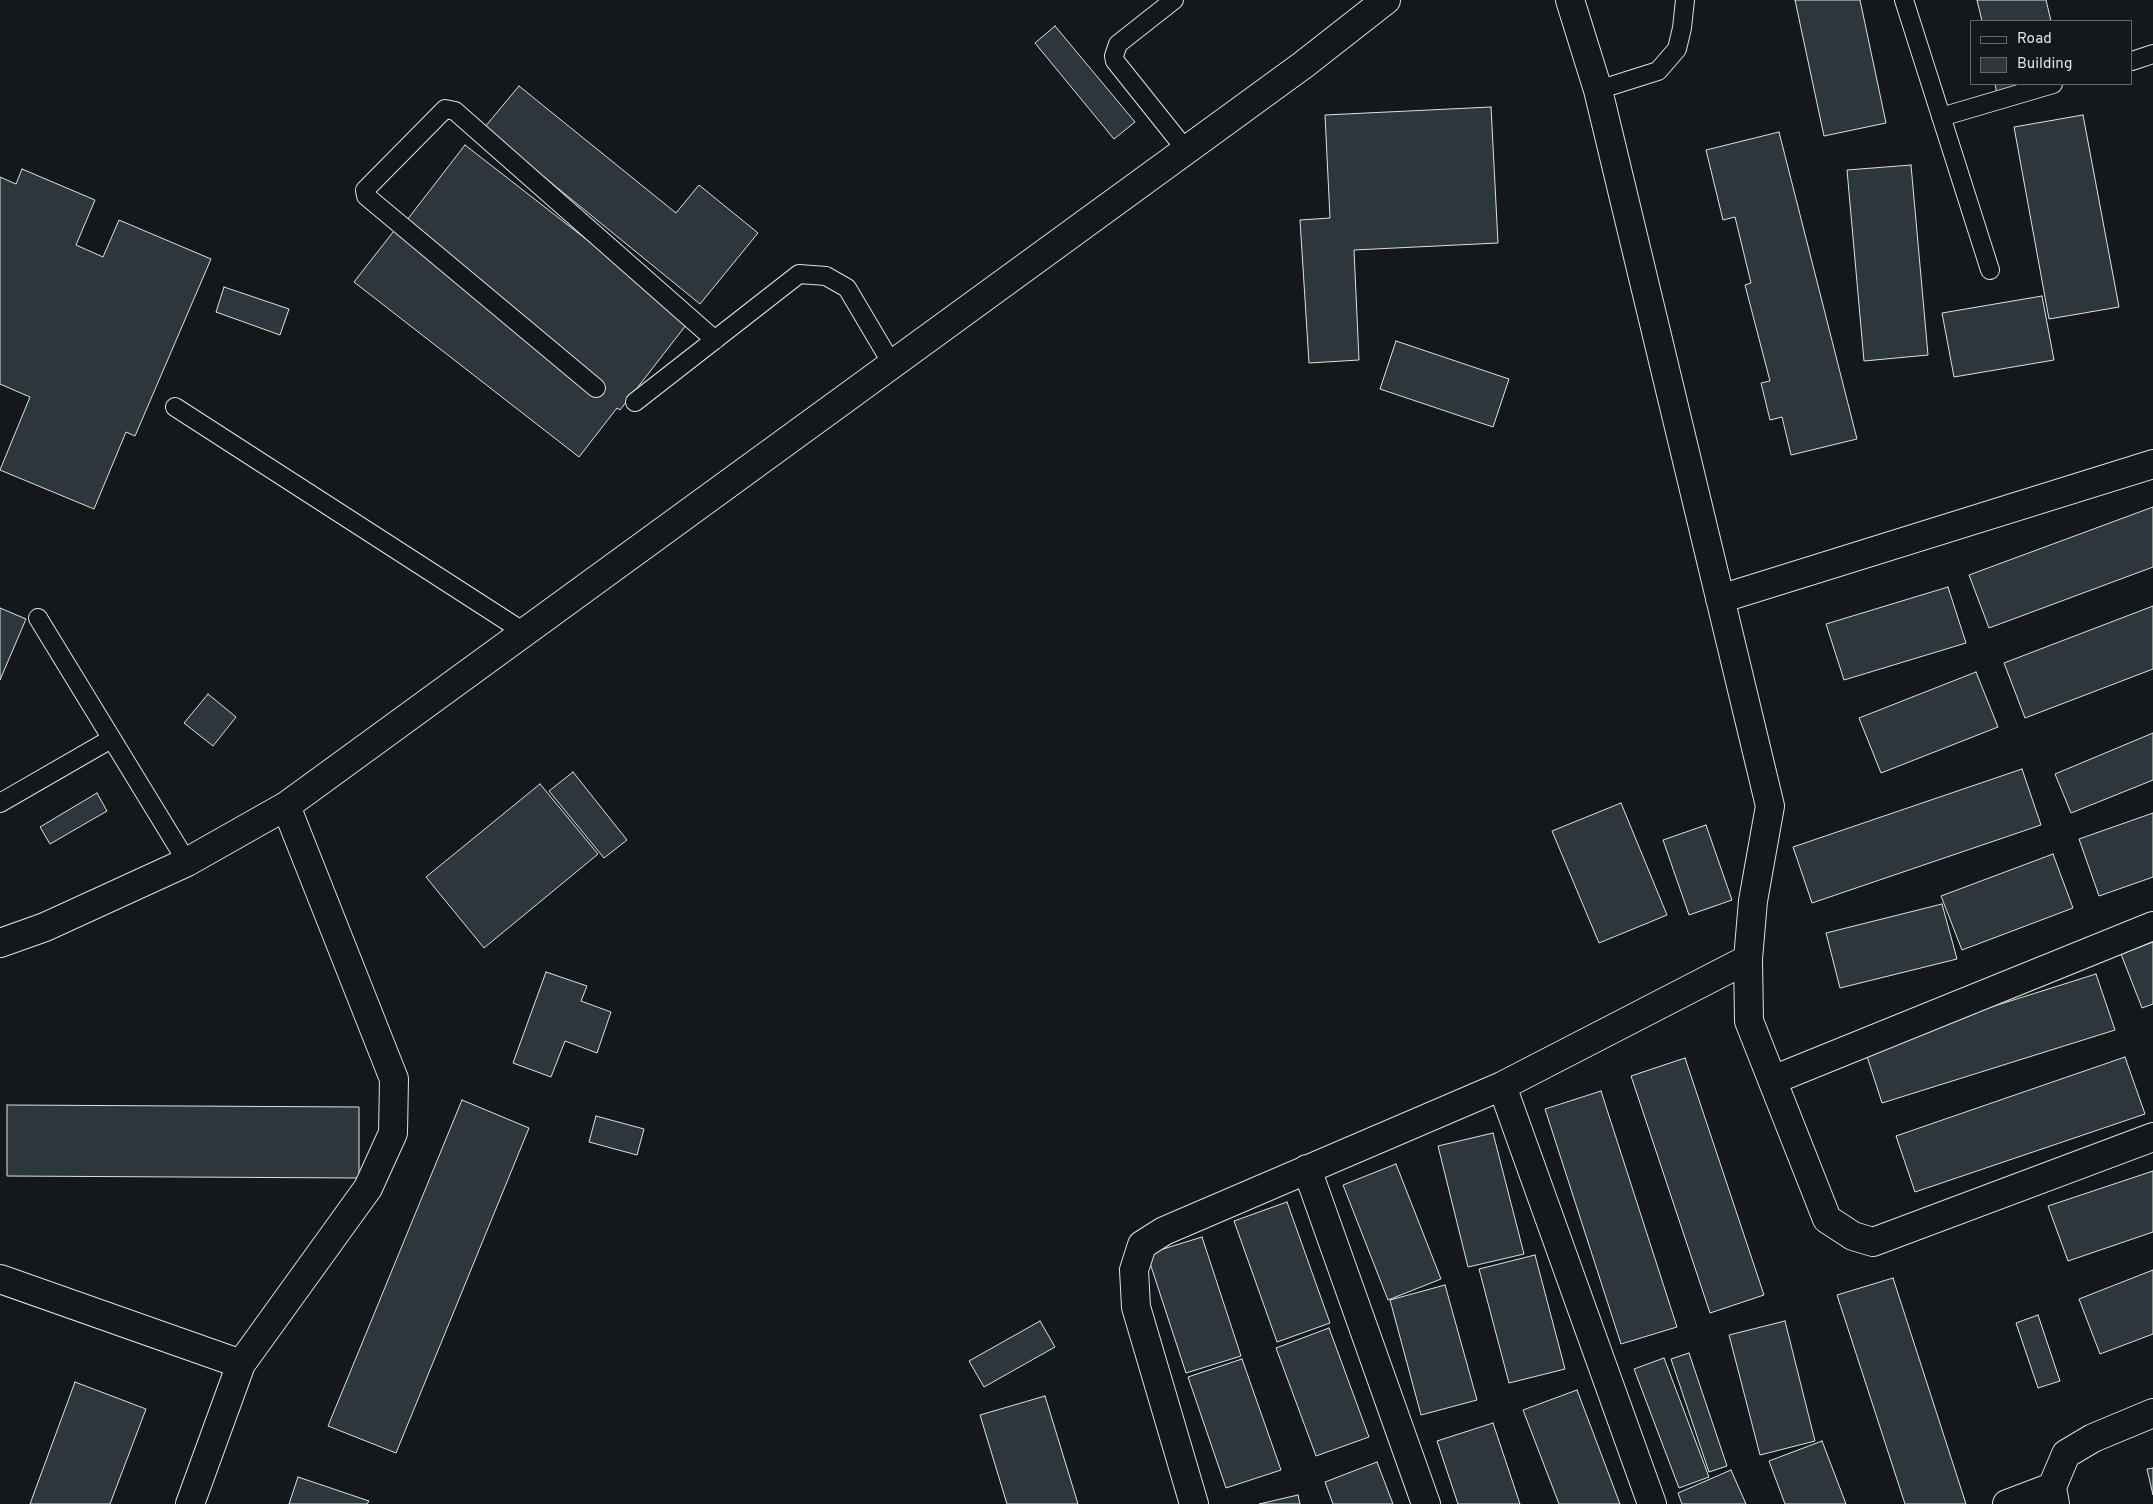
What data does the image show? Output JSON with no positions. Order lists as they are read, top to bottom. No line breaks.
{"legend":["Road","Building"]}
